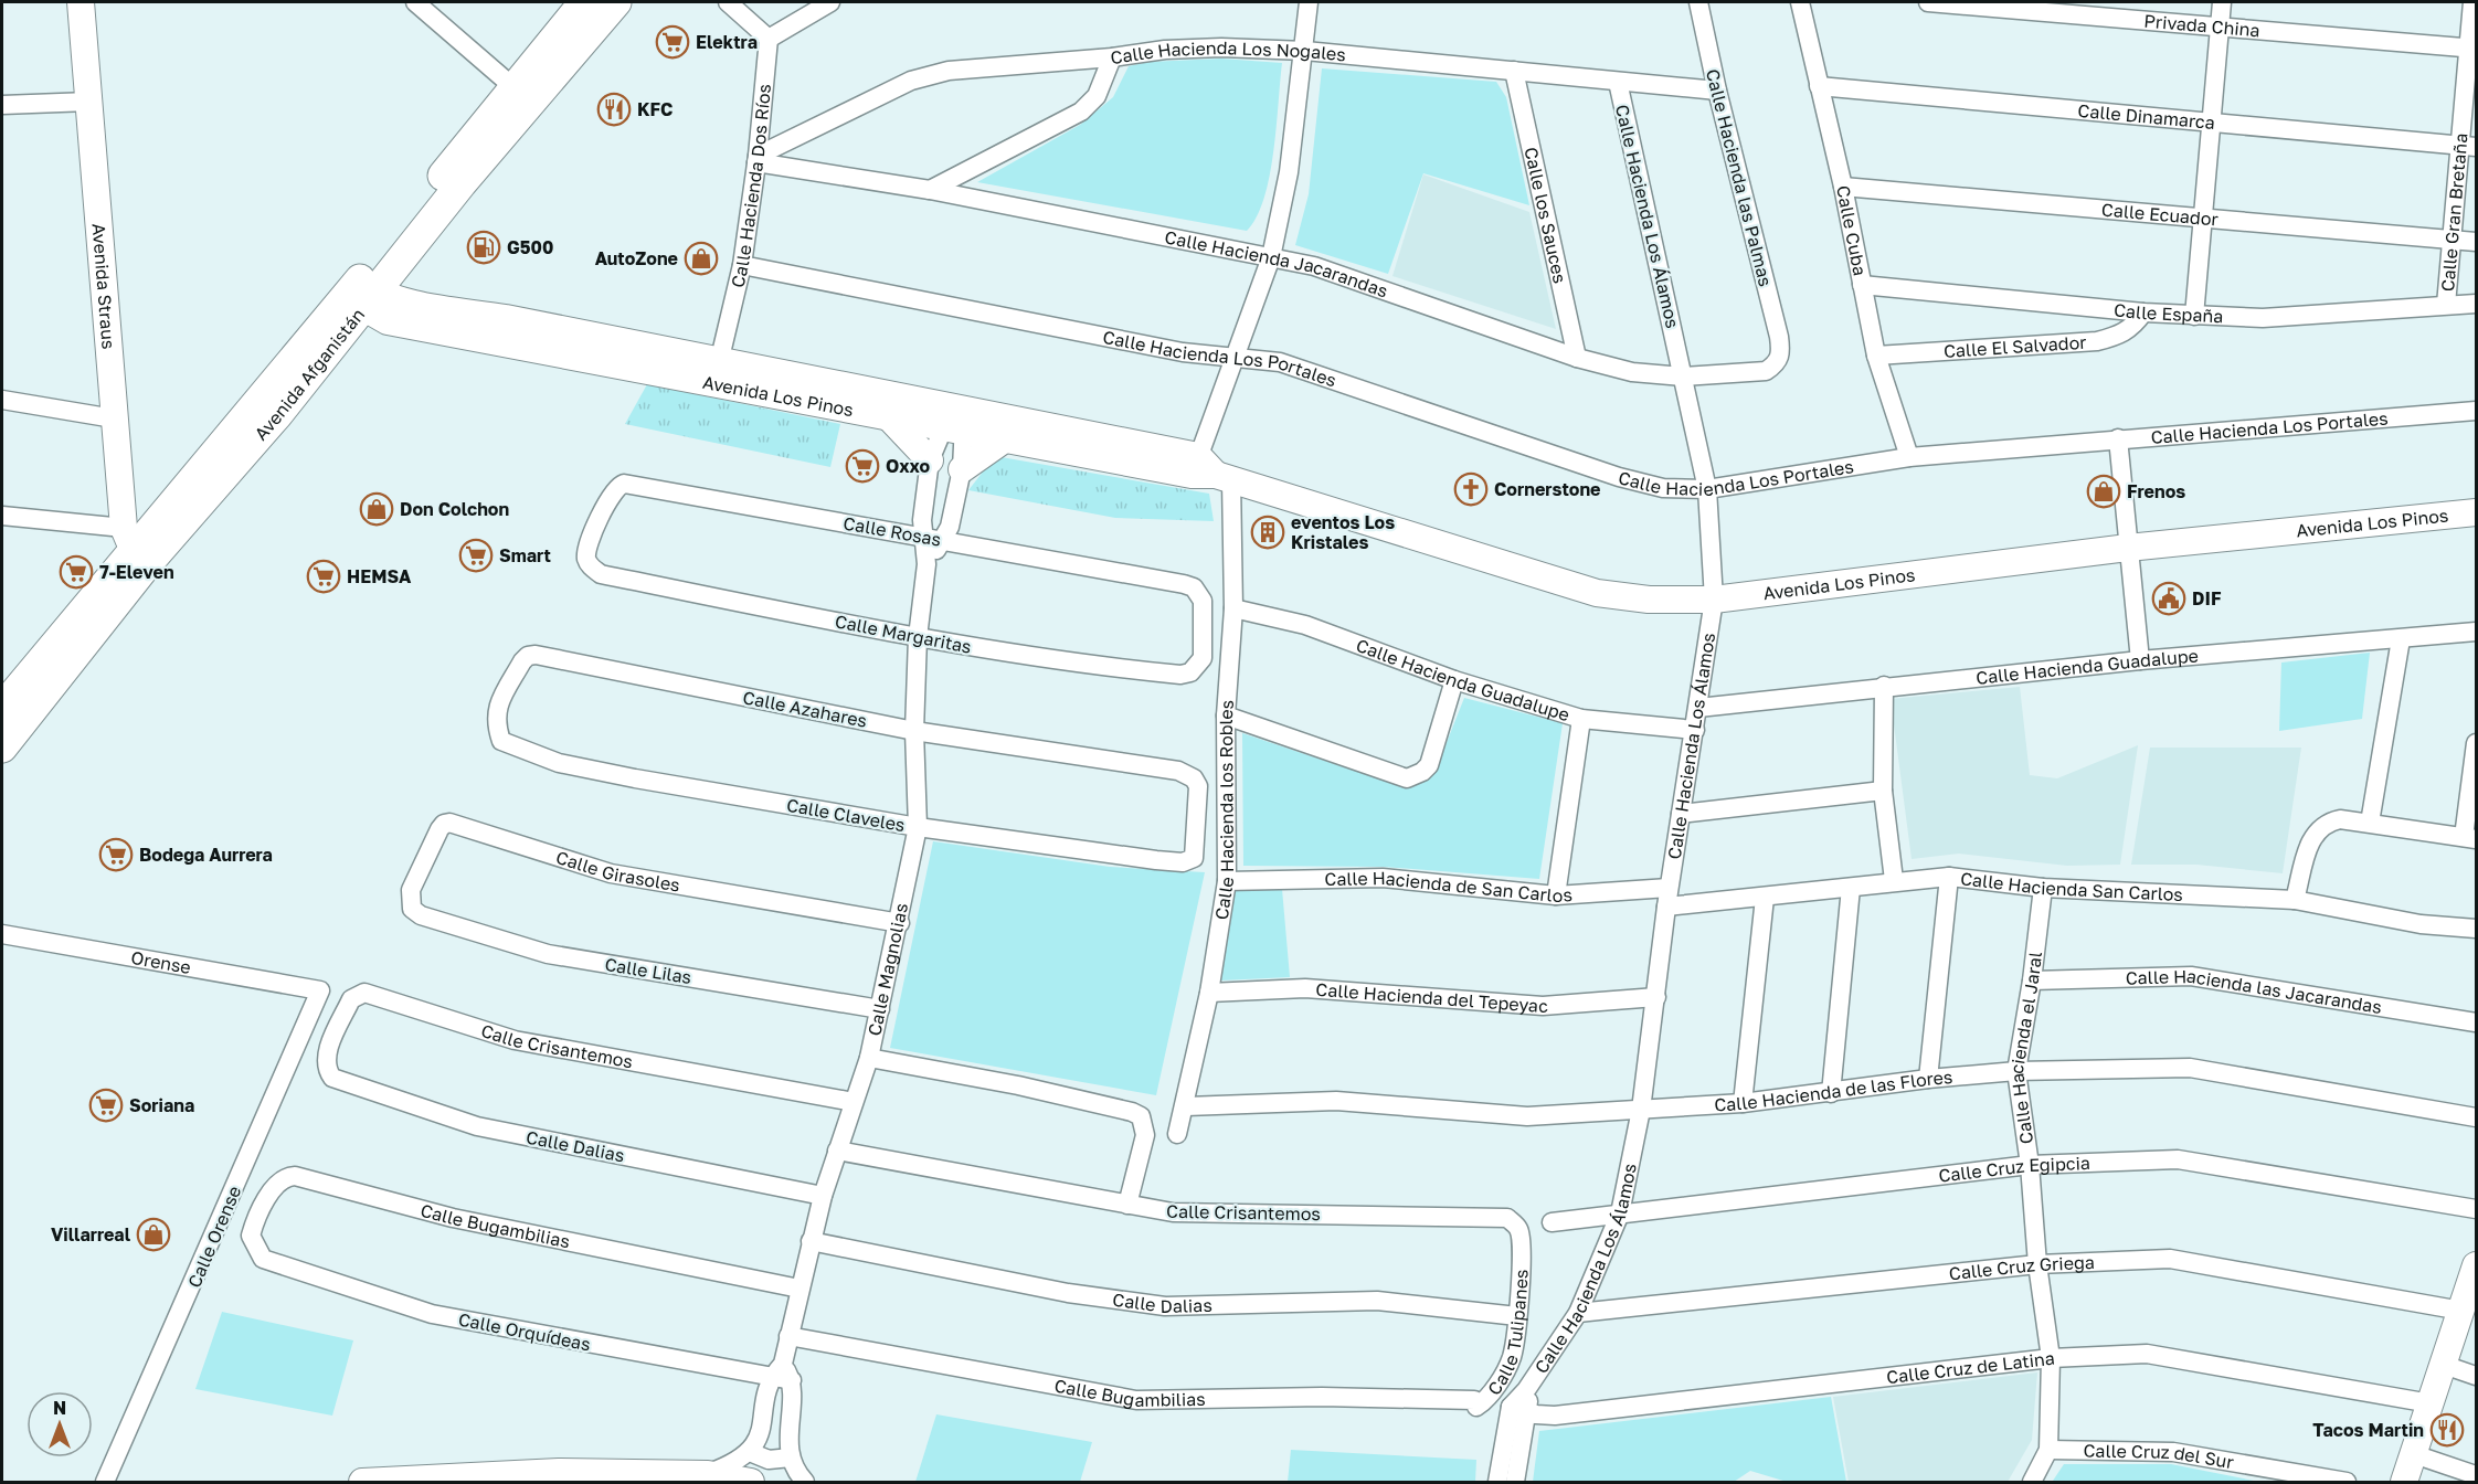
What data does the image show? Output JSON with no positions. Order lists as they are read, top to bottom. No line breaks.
{"streets":{"main road":["Avenida Afganistán"],"street":["Privada China","Calle Hacienda Los Nogales","Calle Dinamarca","Calle Hacienda las Palmas","Calle Hacienda Dos Ríos","Calle Gran Bretaña","Calle los Sauces","Calle Ecuador","Calle Hacienda Los Álamos","Calle Cuba","Calle Hacienda Jacarandas","Avenida Straus","Calle España","Calle El Salvador","Calle Hacienda Los Portales","Avenida Los Pinos","Calle Rosas","Calle Margaritas","Calle Hacienda Guadalupe","Calle Azahares","Calle Hacienda los Robles","Calle Claveles","Calle Girasoles","Calle Hacienda de San Carlos","Calle Hacienda San Carlos","Orense","Calle Magnolias","Calle Lilas","Calle Hacienda las Jacarandas","Calle Hacienda del Tepeyac","Calle Crisantemos","Calle Hacienda el Jaral","Calle Hacienda de las Flores","Calle Dalias","Calle Cruz Egipcia","Calle Bugambilias","Calle Orense","Calle Cruz Griega","Calle Tulipanes","Calle Orquídeas","Calle Cruz de Latina","Calle Cruz del Sur"]},"crossings":[["Privada China","Calle Gran Bretaña"],["Calle Hacienda Los Nogales","Calle Hacienda las Palmas"],["Calle Hacienda Los Nogales","Calle Hacienda Dos Ríos"],["Calle Hacienda Los Nogales","Calle los Sauces"],["Calle Hacienda Los Nogales","Calle Hacienda Los Álamos"],["Calle Hacienda Los Nogales","Calle Hacienda Jacarandas"],["Calle Dinamarca","Calle Gran Bretaña"],["Calle Dinamarca","Calle Cuba"],["Calle Hacienda las Palmas","Calle Hacienda Jacarandas"],["Calle Hacienda Dos Ríos","Calle Hacienda Jacarandas"],["Calle Hacienda Dos Ríos","Calle Hacienda Los Portales"],["Calle Hacienda Dos Ríos","Avenida Los Pinos"],["Calle Gran Bretaña","Calle Ecuador"],["Calle Gran Bretaña","Calle España"],["Calle los Sauces","Calle Hacienda Jacarandas"],["Calle Ecuador","Calle Cuba"],["Calle Hacienda Los Álamos","Calle Hacienda Jacarandas"],["Calle Hacienda Los Álamos","Calle Hacienda Los Portales"],["Calle Hacienda Los Álamos","Avenida Los Pinos"],["Calle Hacienda Los Álamos","Calle Hacienda Guadalupe"],["Calle Hacienda Los Álamos","Calle Hacienda de San Carlos"],["Calle Hacienda Los Álamos","Calle Hacienda San Carlos"],["Calle Hacienda Los Álamos","Calle Hacienda del Tepeyac"],["Calle Hacienda Los Álamos","Calle Hacienda de las Flores"],["Calle Hacienda Los Álamos","Calle Cruz Egipcia"],["Calle Hacienda Los Álamos","Calle Cruz Griega"],["Calle Hacienda Los Álamos","Calle Cruz de Latina"],["Calle Cuba","Calle España"],["Calle Cuba","Calle El Salvador"],["Calle Cuba","Calle Hacienda Los Portales"],["Avenida Straus","Avenida Afganistán"],["Calle España","Calle El Salvador"],["Avenida Afganistán","Avenida Los Pinos"],["Avenida Los Pinos","Calle Hacienda los Robles"],["Avenida Los Pinos","Calle Magnolias"],["Calle Rosas","Calle Margaritas"],["Calle Rosas","Calle Magnolias"],["Calle Margaritas","Calle Magnolias"],["Calle Hacienda Guadalupe","Calle Hacienda los Robles"],["Calle Azahares","Calle Claveles"],["Calle Azahares","Calle Magnolias"],["Calle Hacienda los Robles","Calle Hacienda de San Carlos"],["Calle Hacienda los Robles","Calle Hacienda del Tepeyac"],["Calle Hacienda los Robles","Calle Hacienda de las Flores"],["Calle Claveles","Calle Magnolias"],["Calle Girasoles","Calle Magnolias"],["Calle Girasoles","Calle Lilas"],["Calle Hacienda de San Carlos","Calle Hacienda San Carlos"],["Calle Hacienda San Carlos","Calle Hacienda el Jaral"],["Orense","Calle Orense"],["Calle Magnolias","Calle Lilas"],["Calle Magnolias","Calle Crisantemos"],["Calle Magnolias","Calle Dalias"],["Calle Magnolias","Calle Bugambilias"],["Calle Magnolias","Calle Orquídeas"],["Calle Hacienda las Jacarandas","Calle Hacienda el Jaral"],["Calle Crisantemos","Calle Dalias"],["Calle Crisantemos","Calle Tulipanes"],["Calle Hacienda el Jaral","Calle Hacienda de las Flores"],["Calle Hacienda el Jaral","Calle Cruz Egipcia"],["Calle Hacienda el Jaral","Calle Cruz Griega"],["Calle Hacienda el Jaral","Calle Cruz de Latina"],["Calle Hacienda el Jaral","Calle Cruz del Sur"],["Calle Dalias","Calle Tulipanes"],["Calle Bugambilias","Calle Tulipanes"],["Calle Bugambilias","Calle Orquídeas"]],"places":{"supermarket":["Elektra","Oxxo","Smart","7-Eleven","HEMSA","Bodega Aurrera","Soriana"],"restaurant":["KFC","Tacos Martin"],"fuel station":["G500"],"shop":["AutoZone","Frenos","Don Colchon","Villarreal"],"church":["Cornerstone"],"building":["eventos Los Kristales"],"public building":["DIF"]},"north":"top"}
